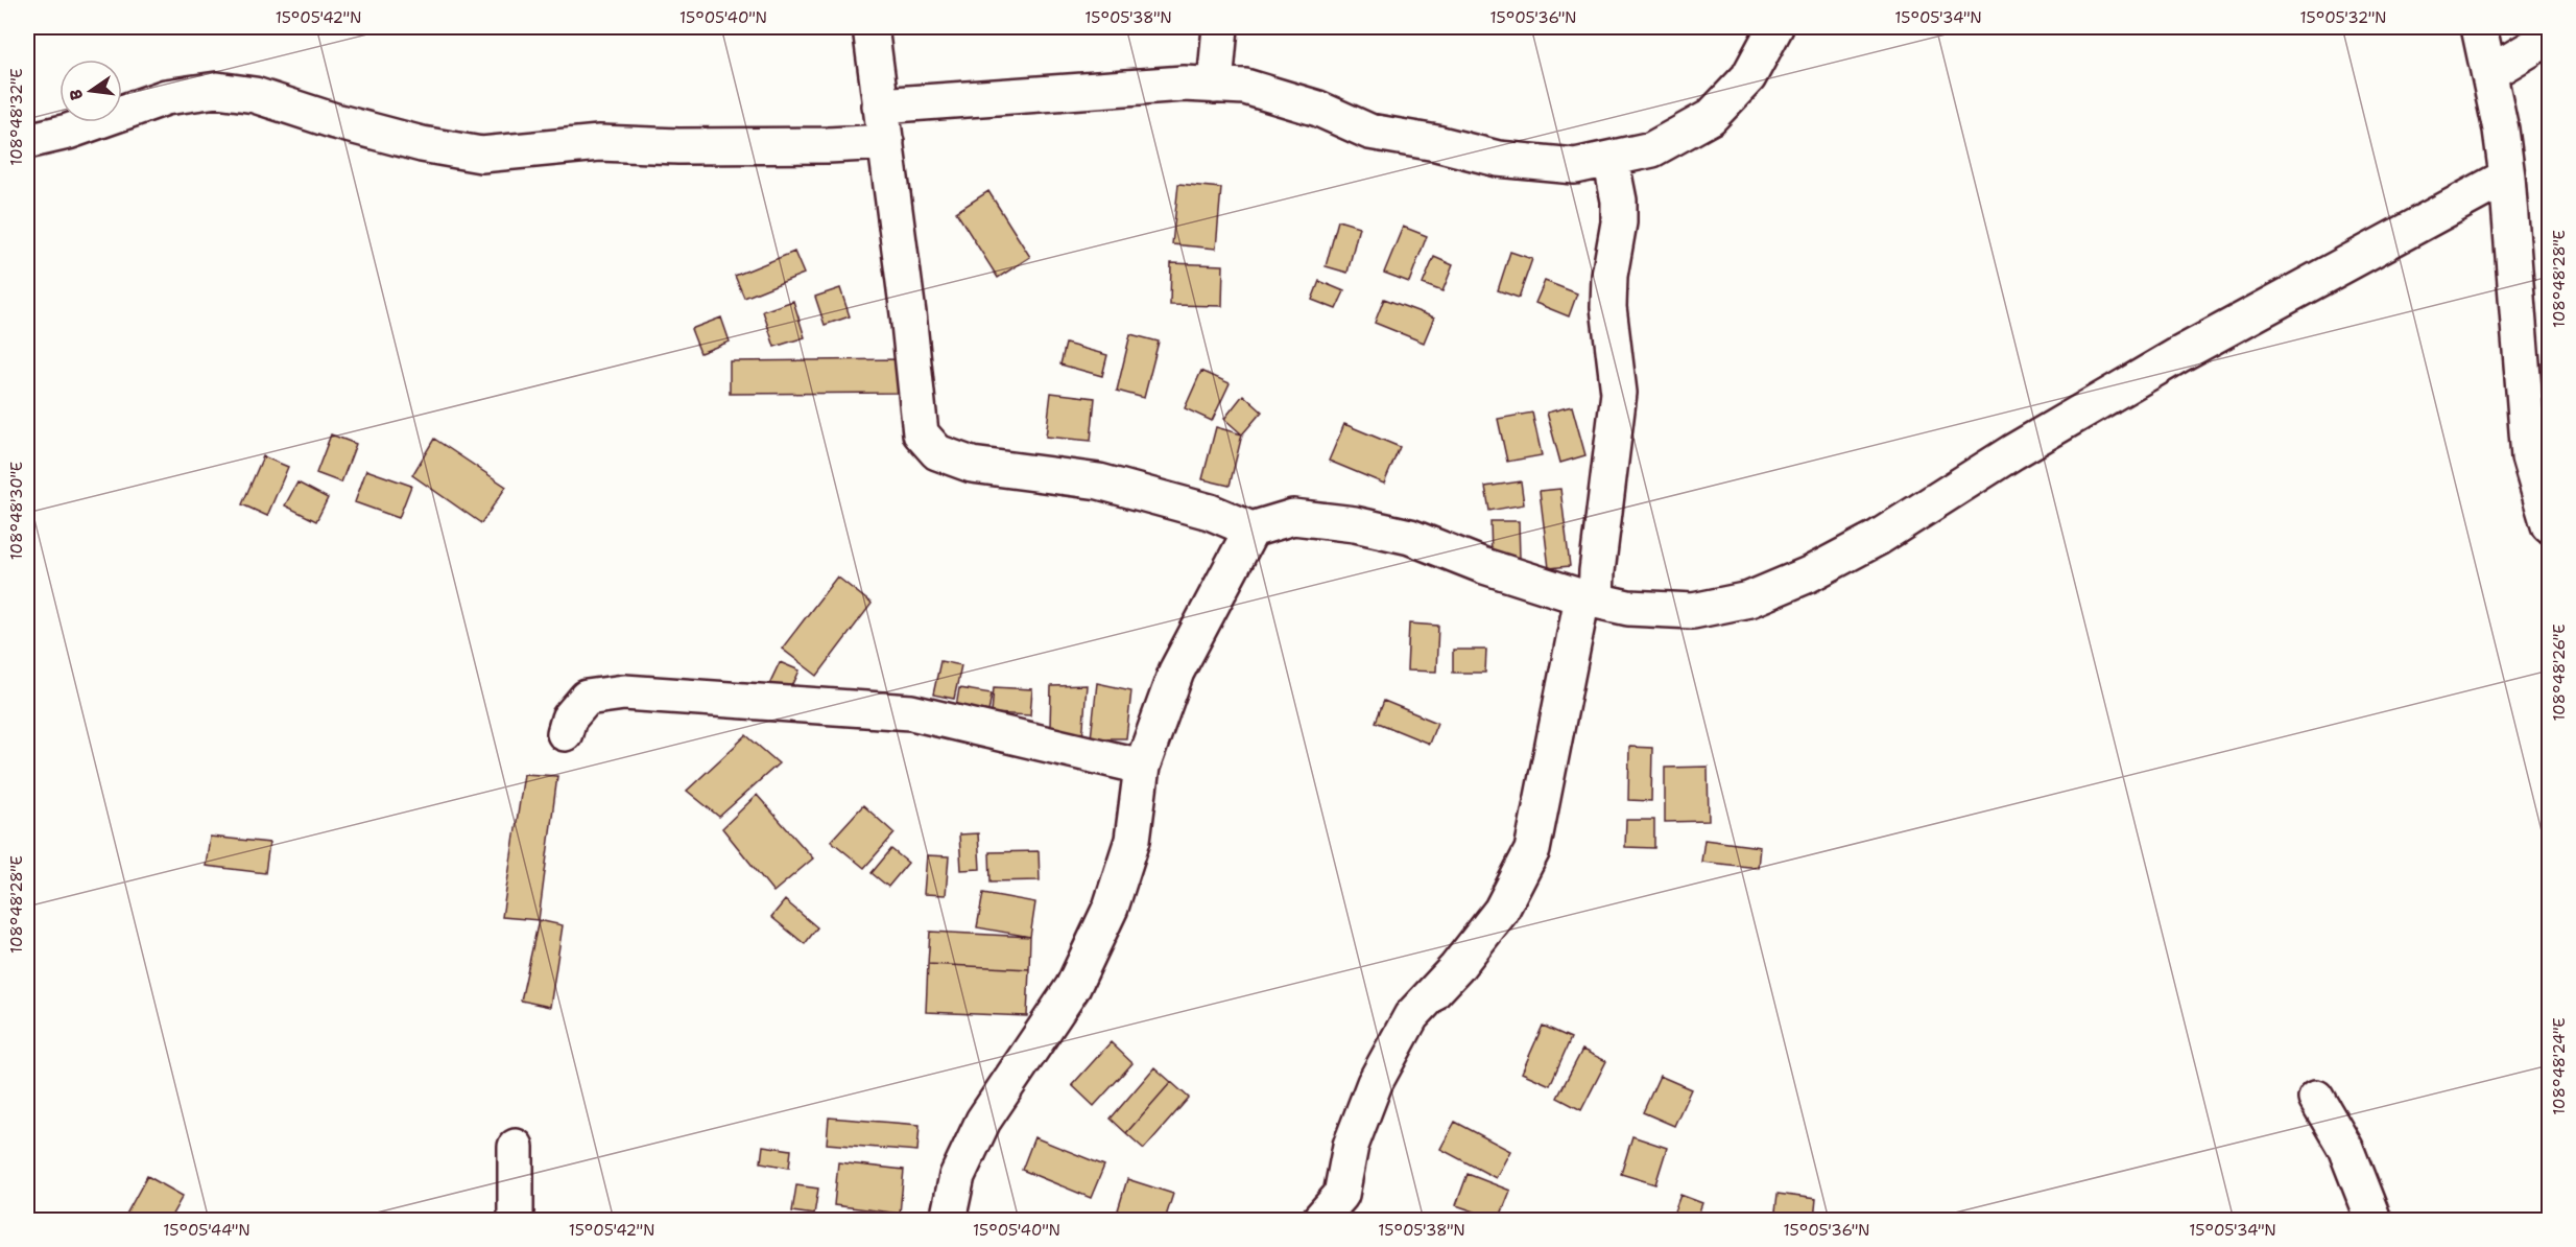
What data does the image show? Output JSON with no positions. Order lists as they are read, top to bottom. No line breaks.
{"north":"left","coordinates":["15°05'42\"N","15°05'40\"N","15°05'38\"N","15°05'36\"N","15°05'34\"N","15°05'32\"N","108°48'32\"E","108°48'28\"E","108°48'30\"E","108°48'26\"E","108°48'24\"E","15°05'44\"N"]}
